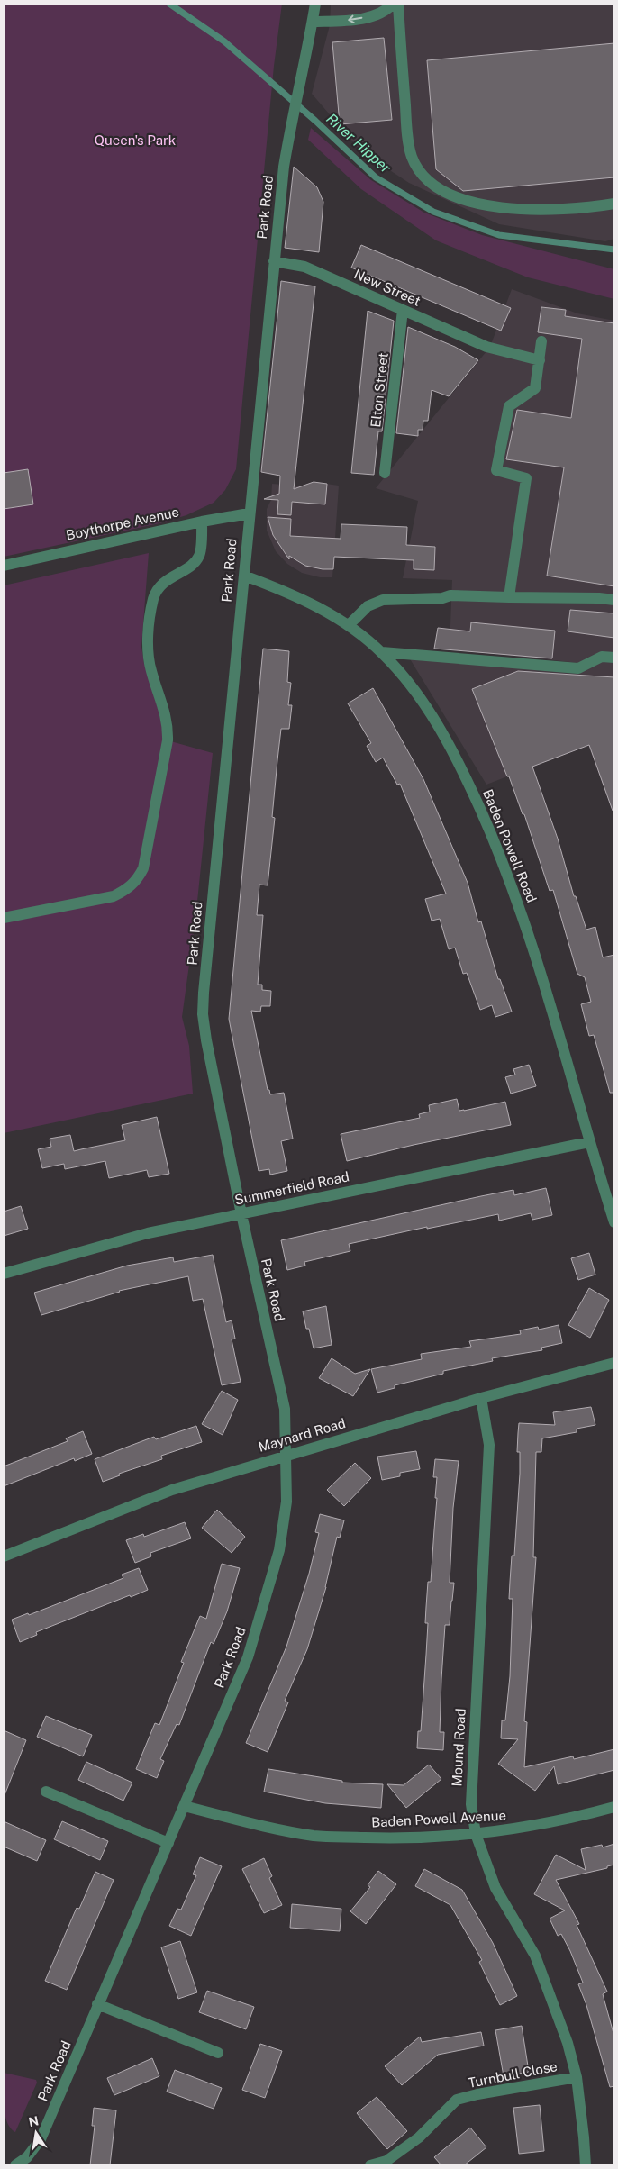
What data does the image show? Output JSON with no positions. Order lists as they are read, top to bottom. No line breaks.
{"streets":{"street":["Park Road","New Street","Elton Street","Boythorpe Avenue","Baden Powell Road","Summerfield Road","Maynard Road","Mound Road","Baden Powell Avenue","Turnbull Close"]},"crossings":[["Park Road","New Street"],["Park Road","Boythorpe Avenue"],["Park Road","Baden Powell Road"],["Park Road","Summerfield Road"],["Park Road","Maynard Road"],["Park Road","Baden Powell Avenue"],["New Street","Elton Street"],["Baden Powell Road","Summerfield Road"],["Maynard Road","Mound Road"],["Mound Road","Baden Powell Avenue"],["Mound Road","Turnbull Close"]],"water":["River Hipper"],"parks":["Queen's Park"],"north":"top"}
